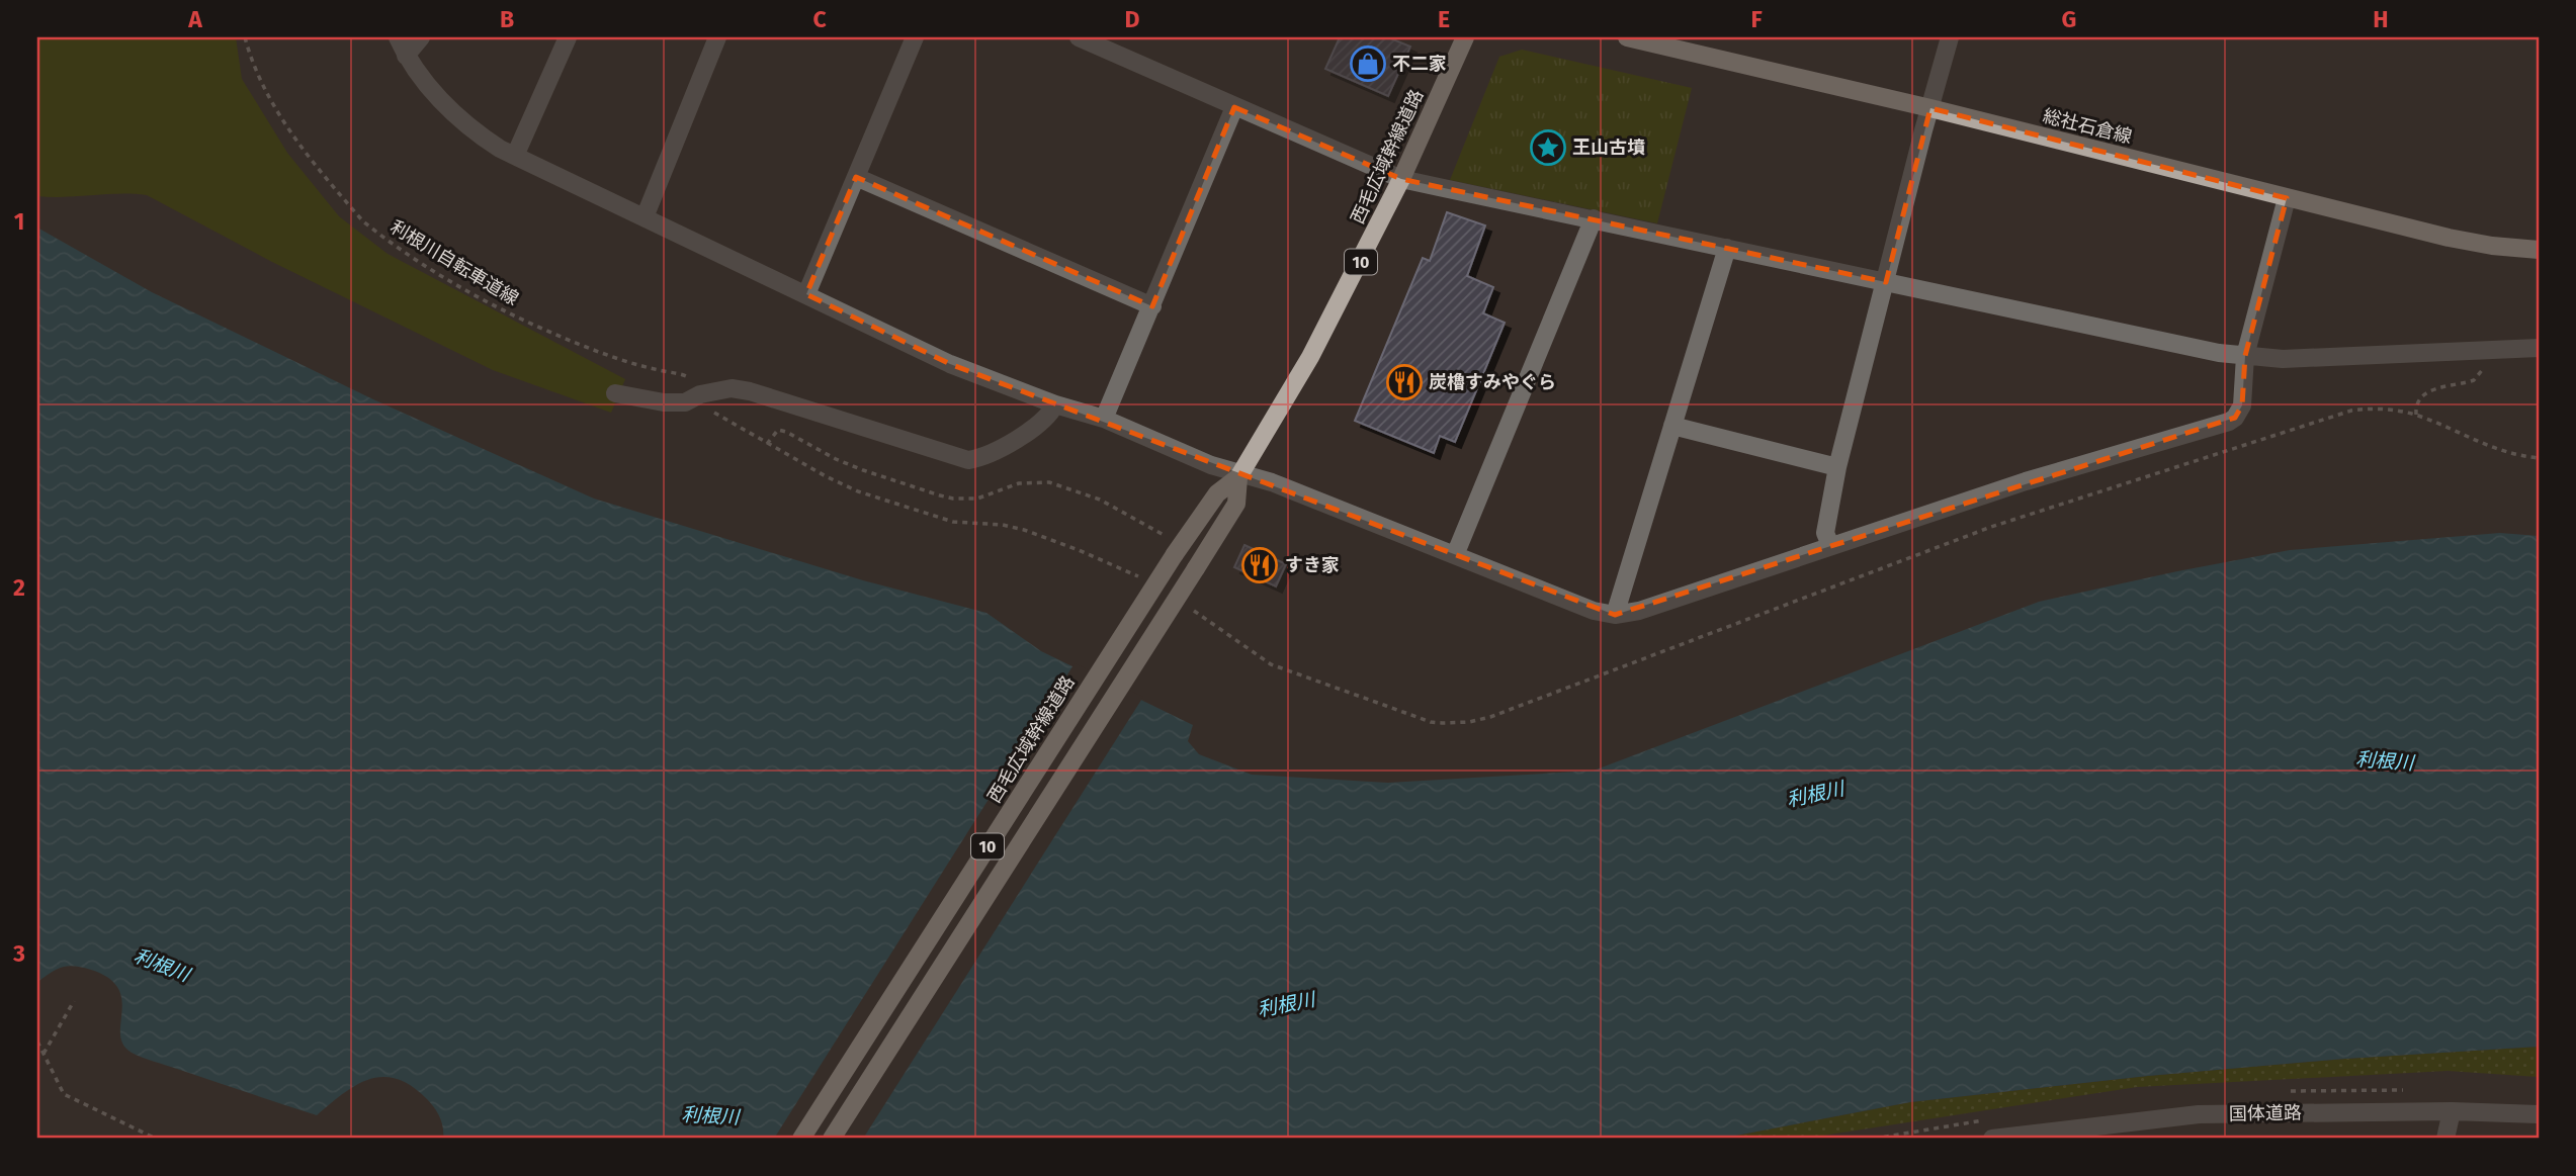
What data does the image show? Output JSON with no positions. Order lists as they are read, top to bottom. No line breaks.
{"streets":{"main road":["総社石倉線","西毛広域幹線道路","10"],"street":["国体道路"],"path":["利根川自転車道線"]},"water":["利根川"],"places":{"shop":["不二家"],"place":["王山古墳"],"restaurant":["炭櫓すみやぐら","すき家"]},"grid":{"columns":["A","B","C","D","E","F","G","H"],"rows":["1","2","3"]}}
